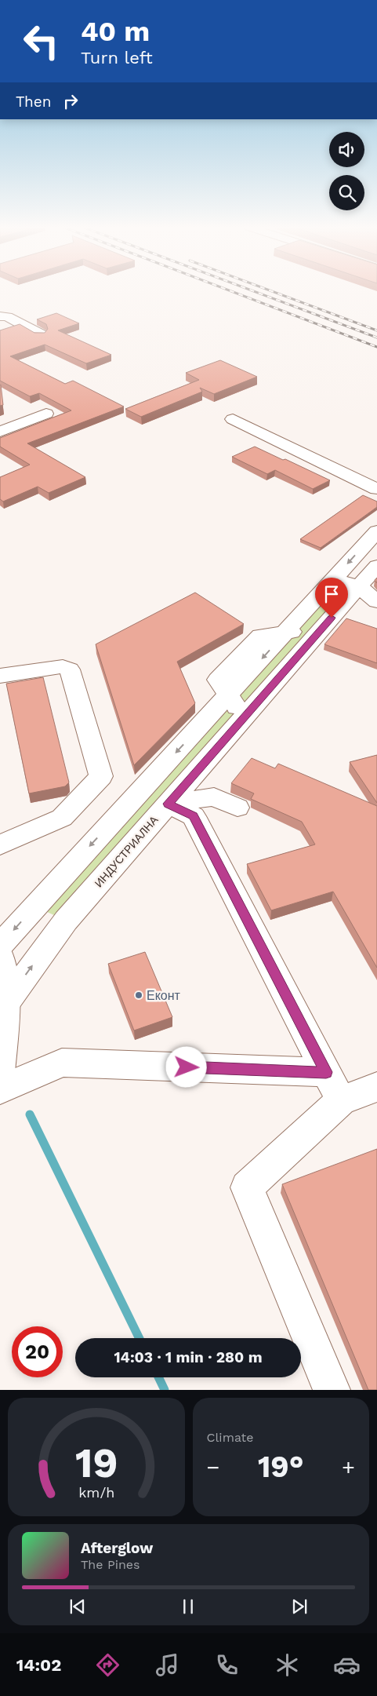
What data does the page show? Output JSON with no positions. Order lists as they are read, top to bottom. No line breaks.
{"streets":{"street":["ИНДУСТРИАЛНА"]},"places":["Еконт"],"page":{"turn":["40 m","Turn left"],"then":"Then","limit":"20","trip":"14:03 · 1 min · 280 m","tile":"Climate","heat":["−","19°","+"],"song":["Afterglow","The Pines"],"tabs":"14:02","gauge":["19","km/h"]}}
